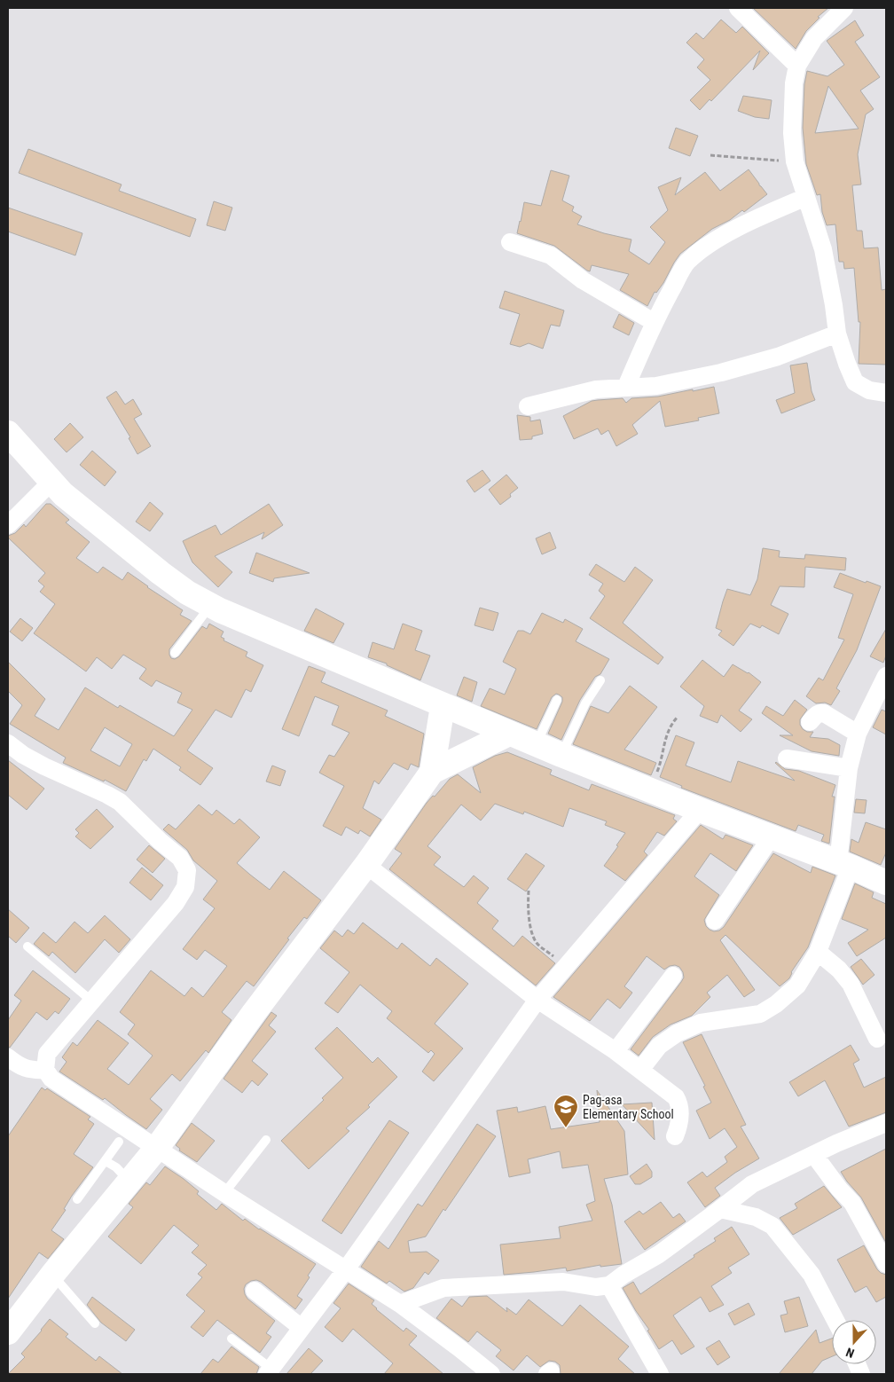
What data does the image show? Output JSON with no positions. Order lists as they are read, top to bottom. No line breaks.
{"places":{"school or university":["Pag-asa Elementary School"]},"north":"bottom"}
